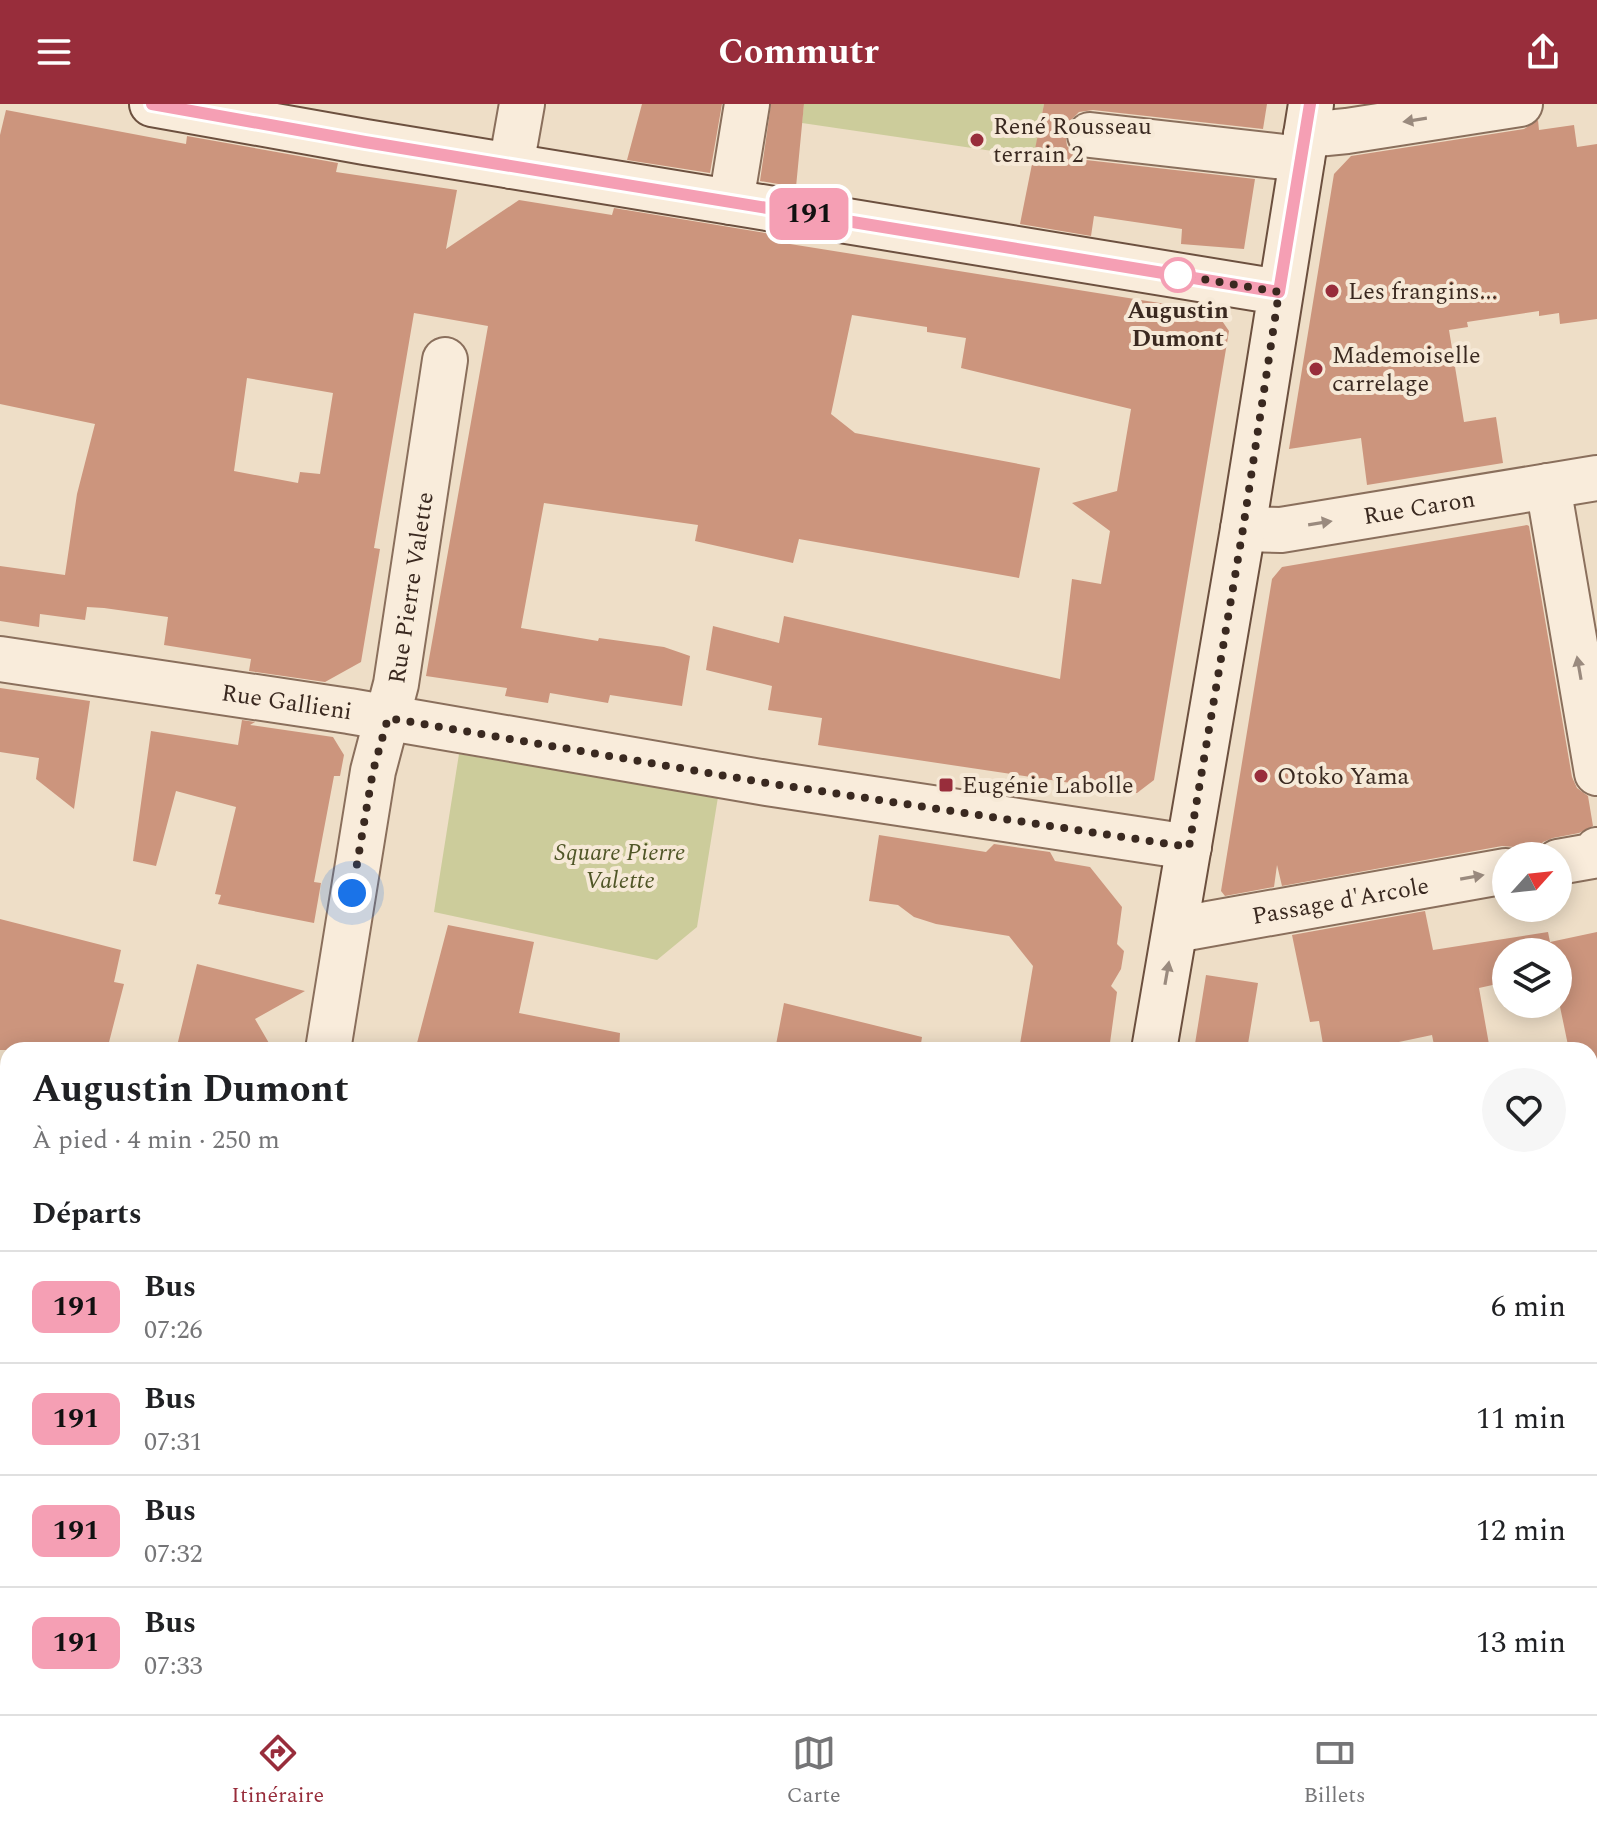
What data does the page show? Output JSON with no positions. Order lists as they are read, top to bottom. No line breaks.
{"streets":{"street":["Rue Caron","Rue Pierre Valette","Rue Gallieni","Passage d'Arcole"]},"crossings":[["Rue Pierre Valette","Rue Gallieni"]],"one_way":["Passage d'Arcole"],"parks":["Square Pierre Valette"],"places":{"other":["René Rousseau terrain 2","Augustin Dumont","Les frangins...","Mademoiselle carrelage","Otoko Yama"],"transit":["Eugénie Labolle"]},"lines":["bus line 191"],"north":"top right","page":{"header":"Commutr","on_map":"191","heading":[["Augustin Dumont","À pied · 4 min · 250 m"],"Départs"],"list":[{"mark":"191","name":"Bus","note":"07:26","value":"6 min"},{"mark":"191","name":"Bus","note":"07:31","value":"11 min"},{"mark":"191","name":"Bus","note":"07:32","value":"12 min"},{"mark":"191","name":"Bus","note":"07:33","value":"13 min"}],"tabs":["Itinéraire","Carte","Billets"]}}
